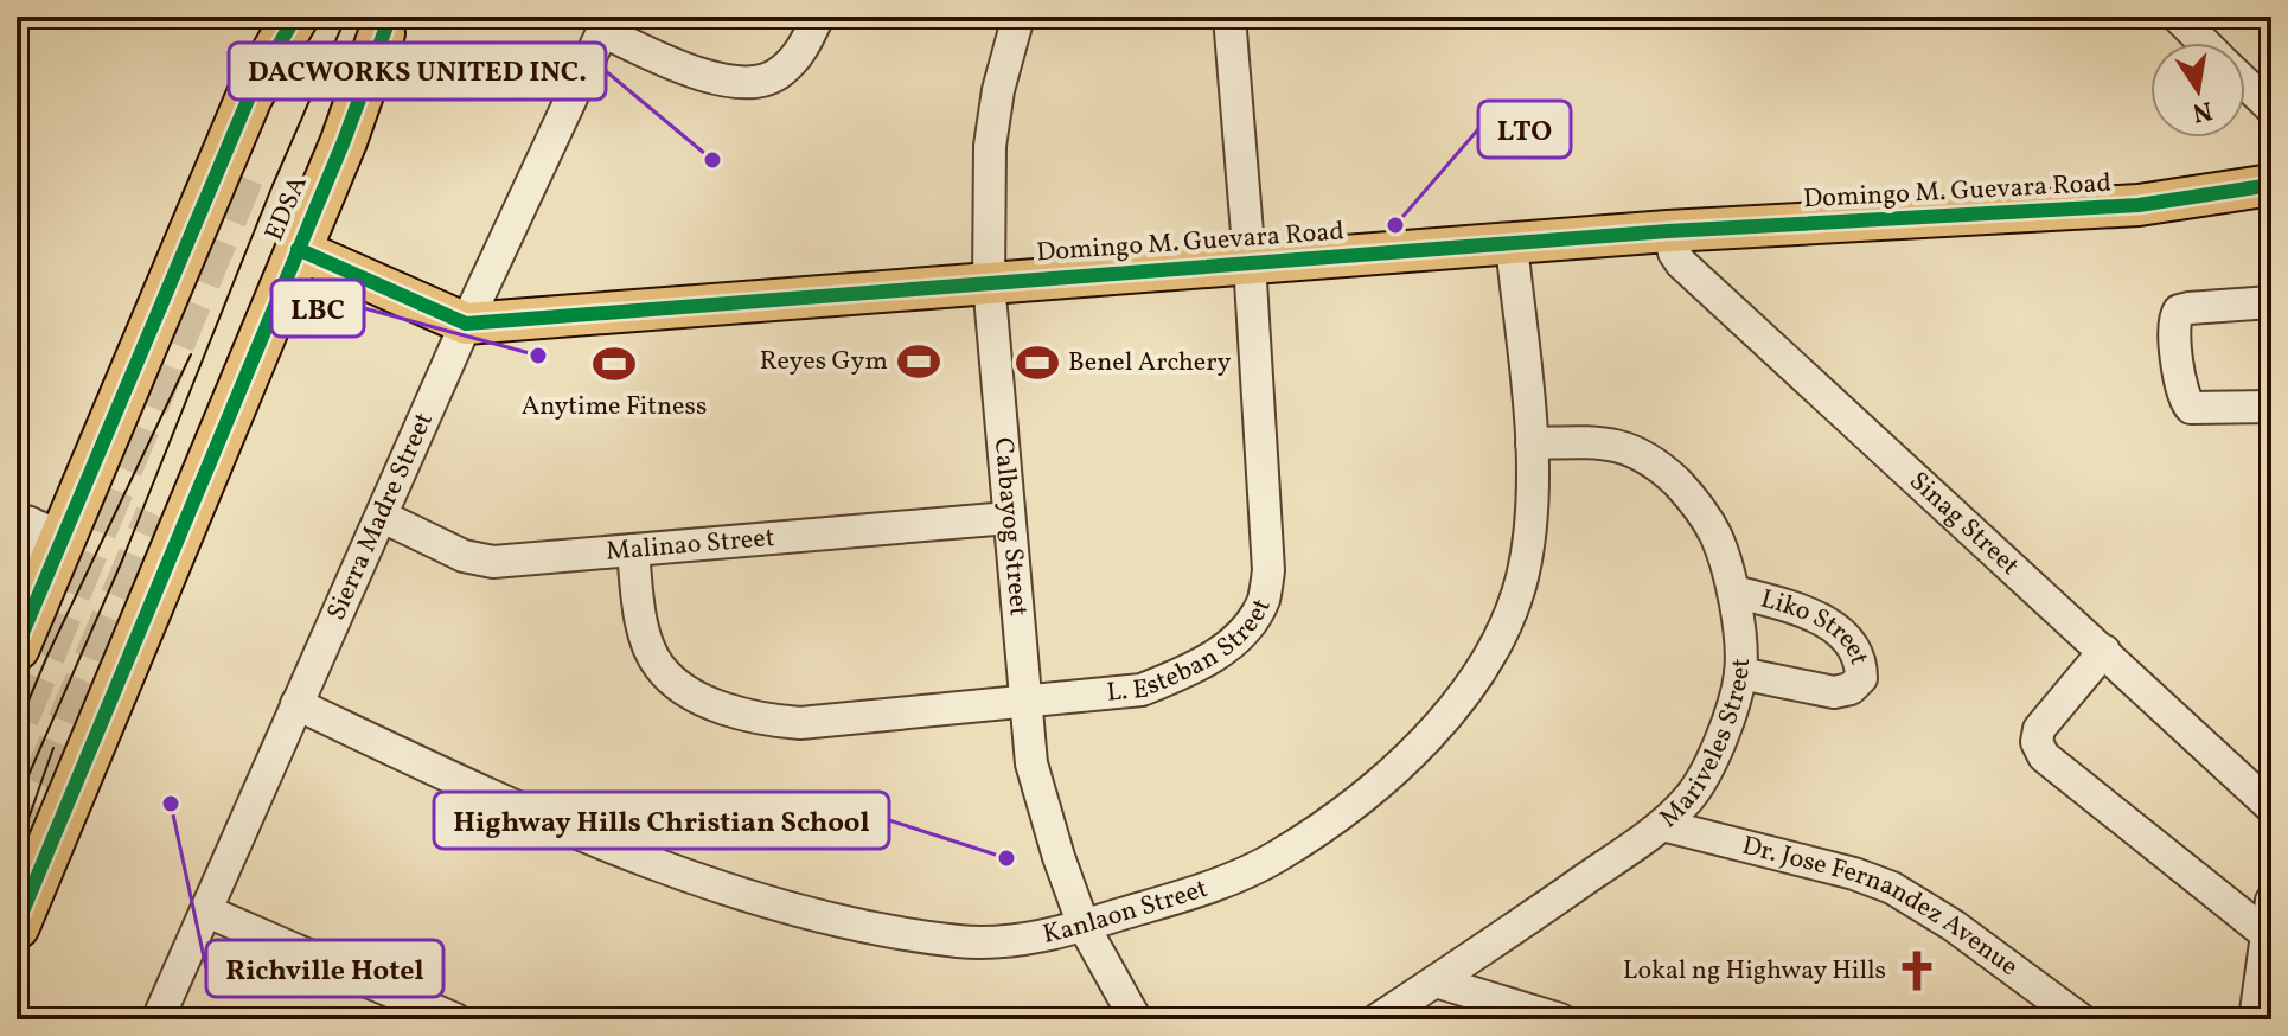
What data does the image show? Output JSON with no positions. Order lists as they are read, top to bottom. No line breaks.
{"streets":{"highway":["EDSA"],"main road":["Domingo M. Guevara Road"],"street":["Sierra Madre Street","Sinag Street","Calbayog Street","Malinao Street","Liko Street","L. Esteban Street","Mariveles Street","Dr. Jose Fernandez Avenue","Kanlaon Street"]},"crossings":[["Domingo M. Guevara Road","Sierra Madre Street"],["Domingo M. Guevara Road","Sinag Street"],["Domingo M. Guevara Road","Calbayog Street"],["Domingo M. Guevara Road","L. Esteban Street"],["Domingo M. Guevara Road","Kanlaon Street"],["Sierra Madre Street","Malinao Street"],["Sierra Madre Street","Kanlaon Street"],["Calbayog Street","Malinao Street"],["Calbayog Street","L. Esteban Street"],["Calbayog Street","Kanlaon Street"],["Malinao Street","L. Esteban Street"],["Liko Street","Mariveles Street"],["Mariveles Street","Dr. Jose Fernandez Avenue"],["Mariveles Street","Kanlaon Street"]],"places":{"other":["DACWORKS UNITED INC.","LTO","LBC","Richville Hotel","Highway Hills Christian School"],"sports":["Reyes Gym","Benel Archery","Anytime Fitness"],"church":["Lokal ng Highway Hills"]},"north":"bottom"}
